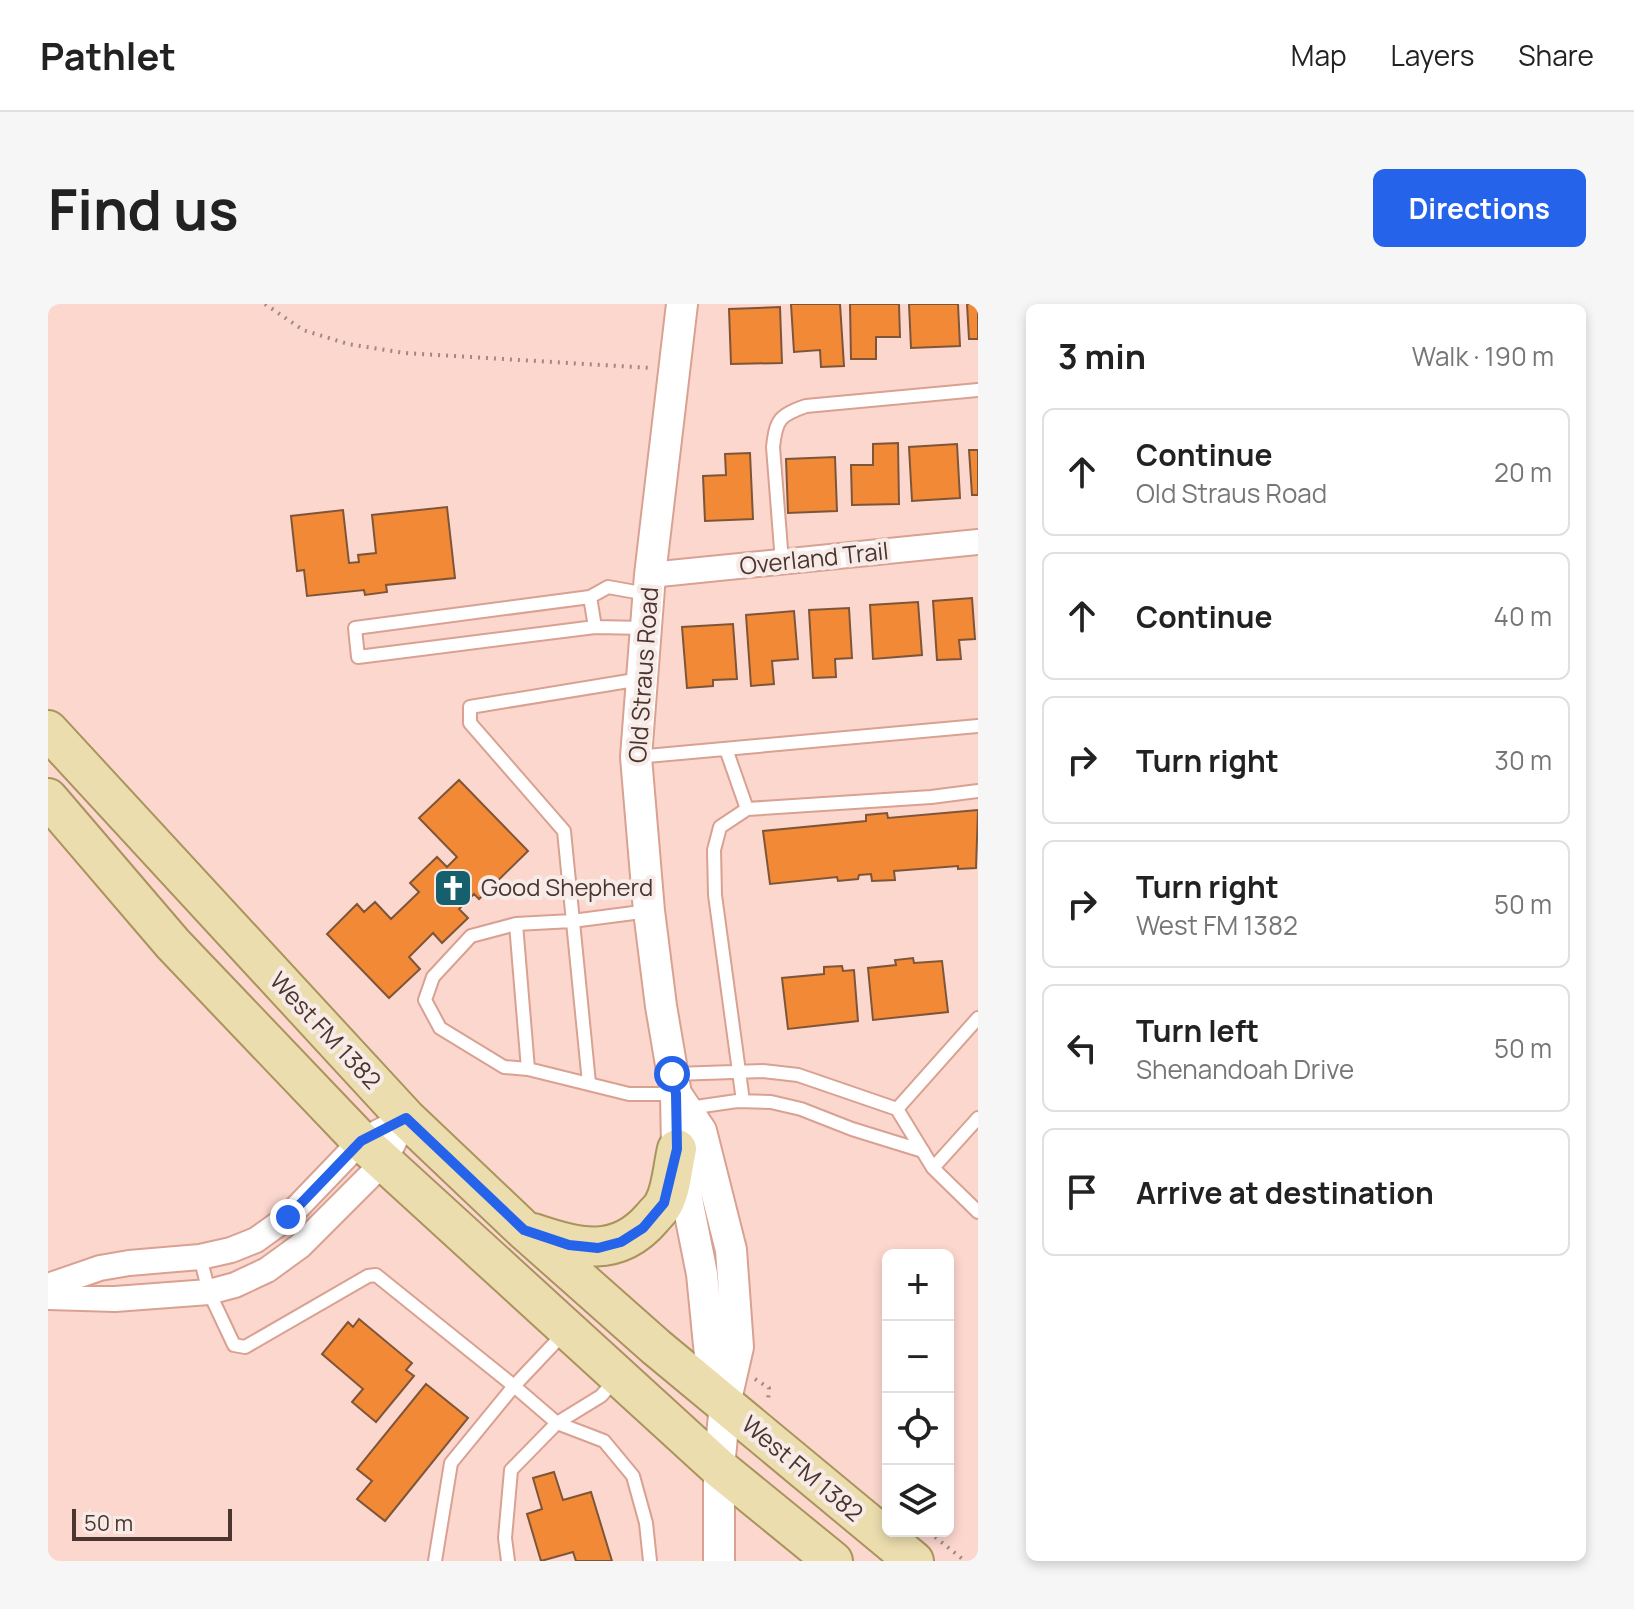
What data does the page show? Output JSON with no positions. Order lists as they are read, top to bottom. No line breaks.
{"streets":{"main road":["West FM 1382"],"street":["Overland Trail","Old Straus Road"]},"crossings":[["Overland Trail","Old Straus Road"],["Old Straus Road","West FM 1382"]],"places":{"church":["Good Shepherd"]},"scale_bar":"50 m","page":{"header":"Pathlet","nav":["Map","Layers","Share"],"buttons":"Directions","title":"Find us","heading":["3 min","Walk · 190 m"],"list":[["Continue","Old Straus Road","20 m"],["Continue","40 m"],["Turn right","30 m"],["Turn right","West FM 1382","50 m"],["Turn left","Shenandoah Drive","50 m"],"Arrive at destination"],"map_buttons":["+","−"],"scale":"50 m"}}
